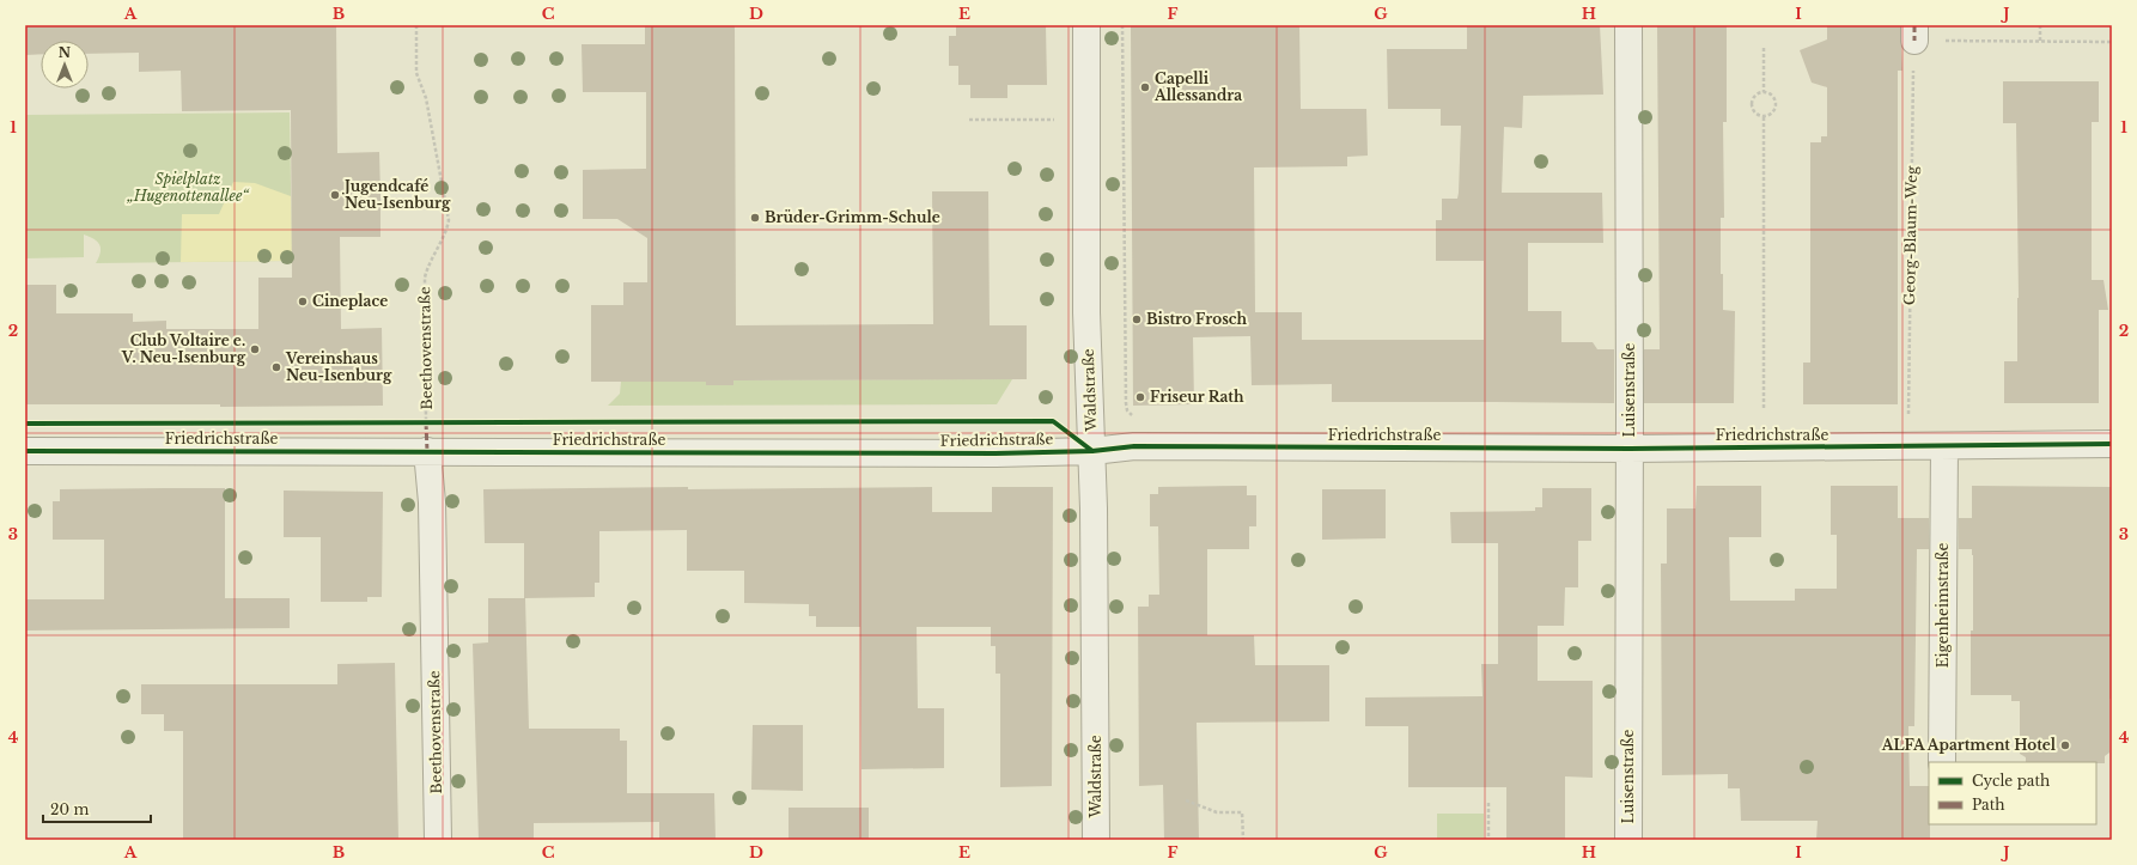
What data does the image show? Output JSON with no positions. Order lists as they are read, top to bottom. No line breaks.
{"streets":{"street":["Beethovenstraße","Waldstraße","Luisenstraße","Friedrichstraße","Eigenheimstraße"],"path":["Georg-Blaum-Weg"]},"crossings":[["Georg-Blaum-Weg","Friedrichstraße"],["Beethovenstraße","Friedrichstraße"],["Waldstraße","Friedrichstraße"],["Luisenstraße","Friedrichstraße"],["Friedrichstraße","Eigenheimstraße"]],"parks":["Spielplatz „Hugenottenallee“"],"places":["Capelli Allessandra","Jugendcafé Neu-Isenburg","Brüder-Grimm-Schule","Cineplace","Bistro Frosch","Club Voltaire e. V. Neu-Isenburg","Vereinshaus Neu-Isenburg","Friseur Rath","ALFA Apartment Hotel"],"legend":["Cycle path","Path"],"scale_bar":"20 m","north":"top","grid":{"columns":["A","B","C","D","E","F","G","H","I","J"],"rows":["1","2","3","4"]}}
